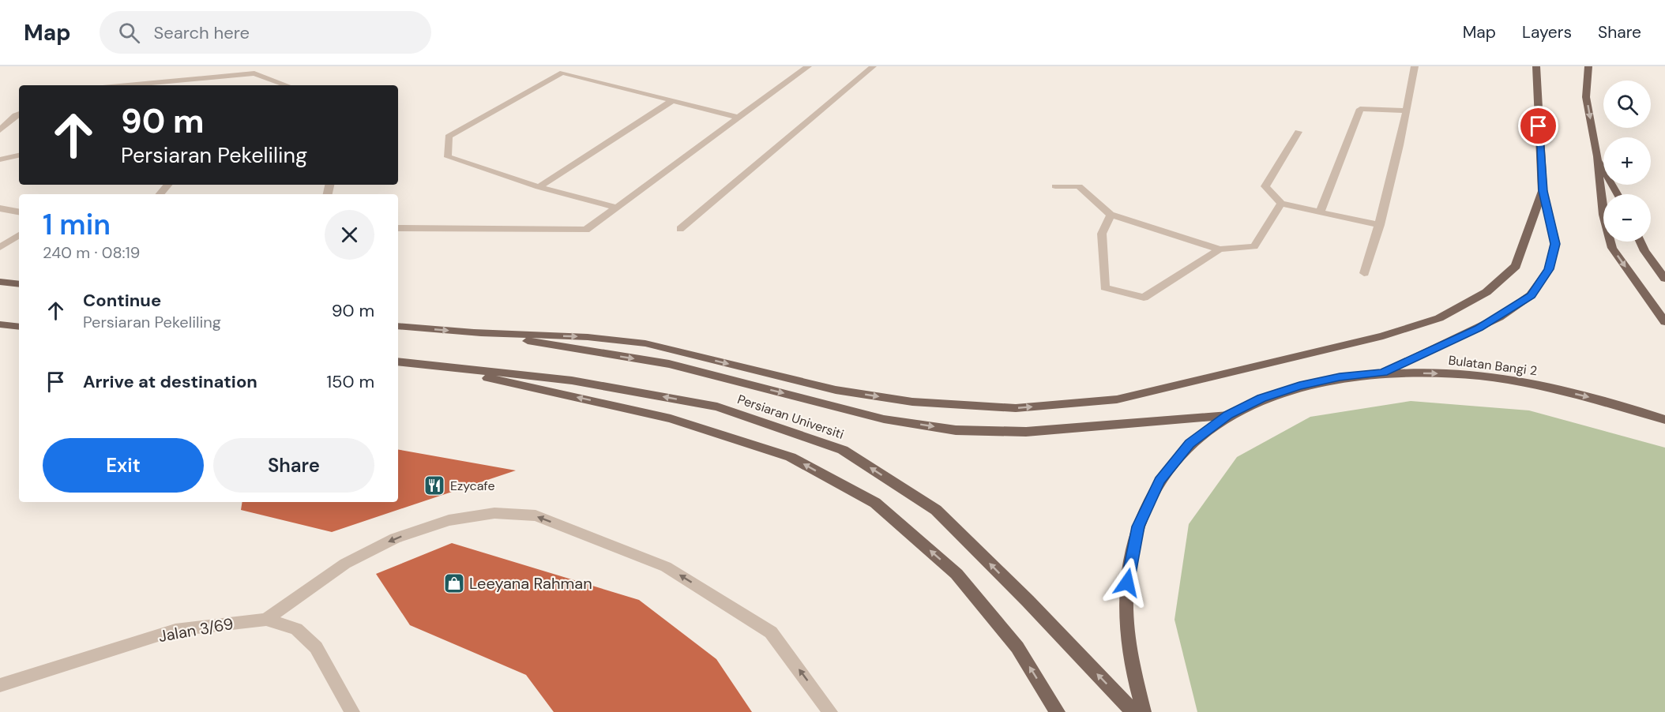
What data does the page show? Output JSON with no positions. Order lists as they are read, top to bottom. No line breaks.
{"streets":{"main road":["Bulatan Bangi 2","Persiaran Universiti"],"street":["Jalan 3/69"]},"crossings":[["Bulatan Bangi 2","Persiaran Universiti"]],"one_way":["Bulatan Bangi 2"],"places":{"restaurant":["Ezycafe"],"shop":["Leeyana Rahman"]},"page":{"header":"Map","search":"Search here","nav":["Map","Layers","Share"],"map_buttons":["+","−"],"turn":["90 m","Persiaran Pekeliling"],"heading":["1 min","240 m · 08:19"],"list":[{"name":"Continue","note":"Persiaran Pekeliling","value":"90 m"},{"name":"Arrive at destination","value":"150 m"}],"buttons":["Exit","Share"]}}
